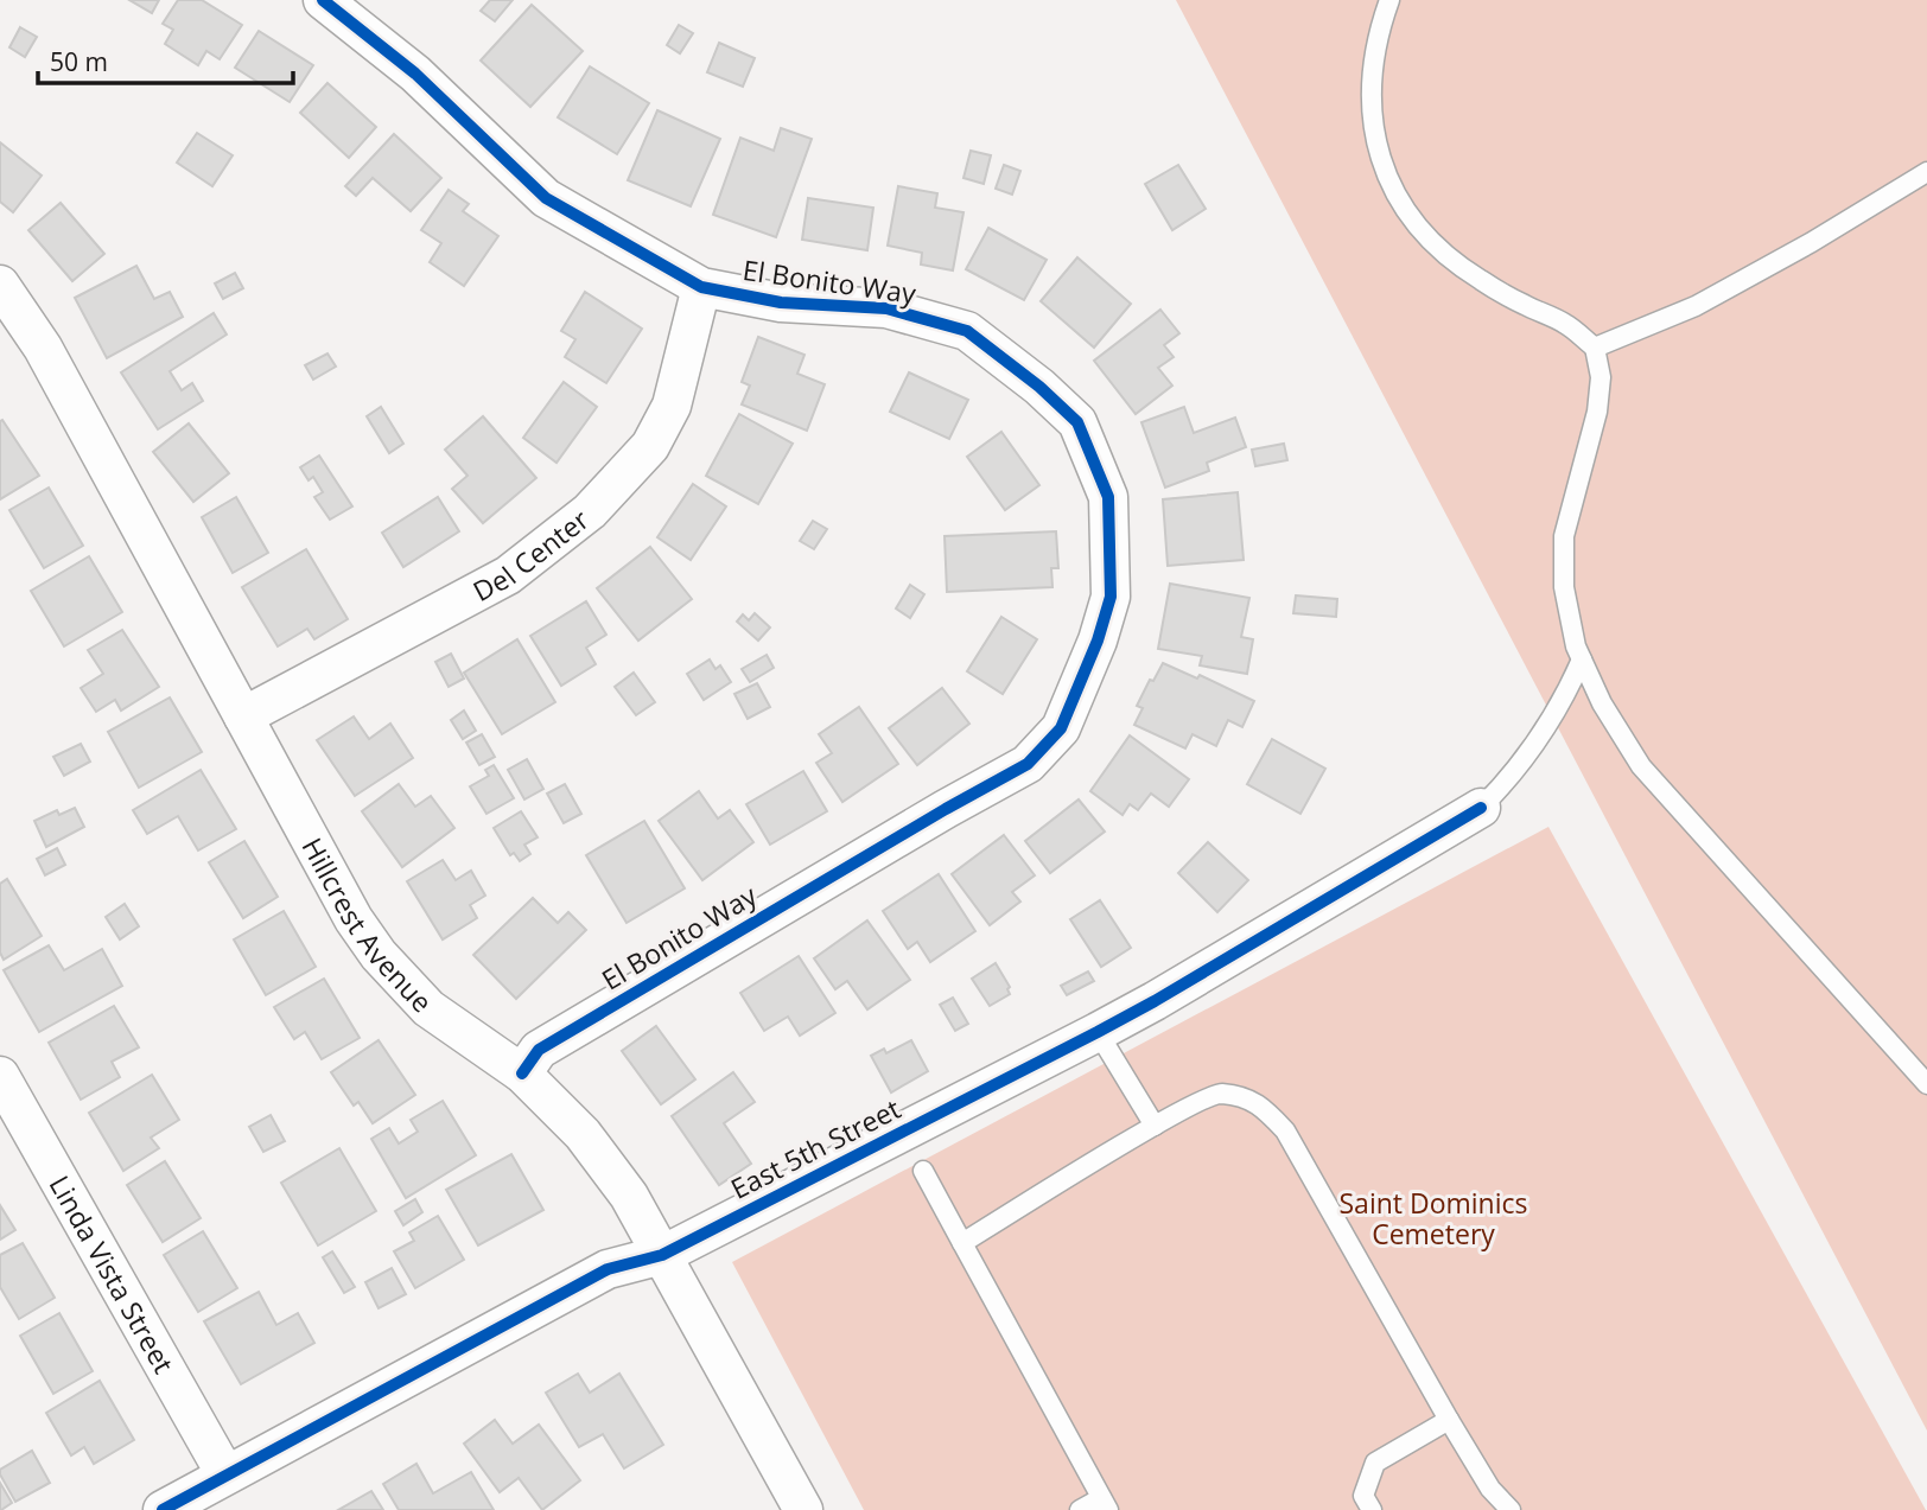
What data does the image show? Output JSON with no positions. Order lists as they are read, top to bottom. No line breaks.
{"streets":{"street":["El Bonito Way","Del Center","Hillcrest Avenue","East 5th Street","Linda Vista Street"]},"crossings":[["El Bonito Way","Del Center"],["El Bonito Way","Hillcrest Avenue"],["Del Center","Hillcrest Avenue"],["Hillcrest Avenue","East 5th Street"],["East 5th Street","Linda Vista Street"]],"parks":["Saint Dominics Cemetery"],"scale_bar":"50 m"}
